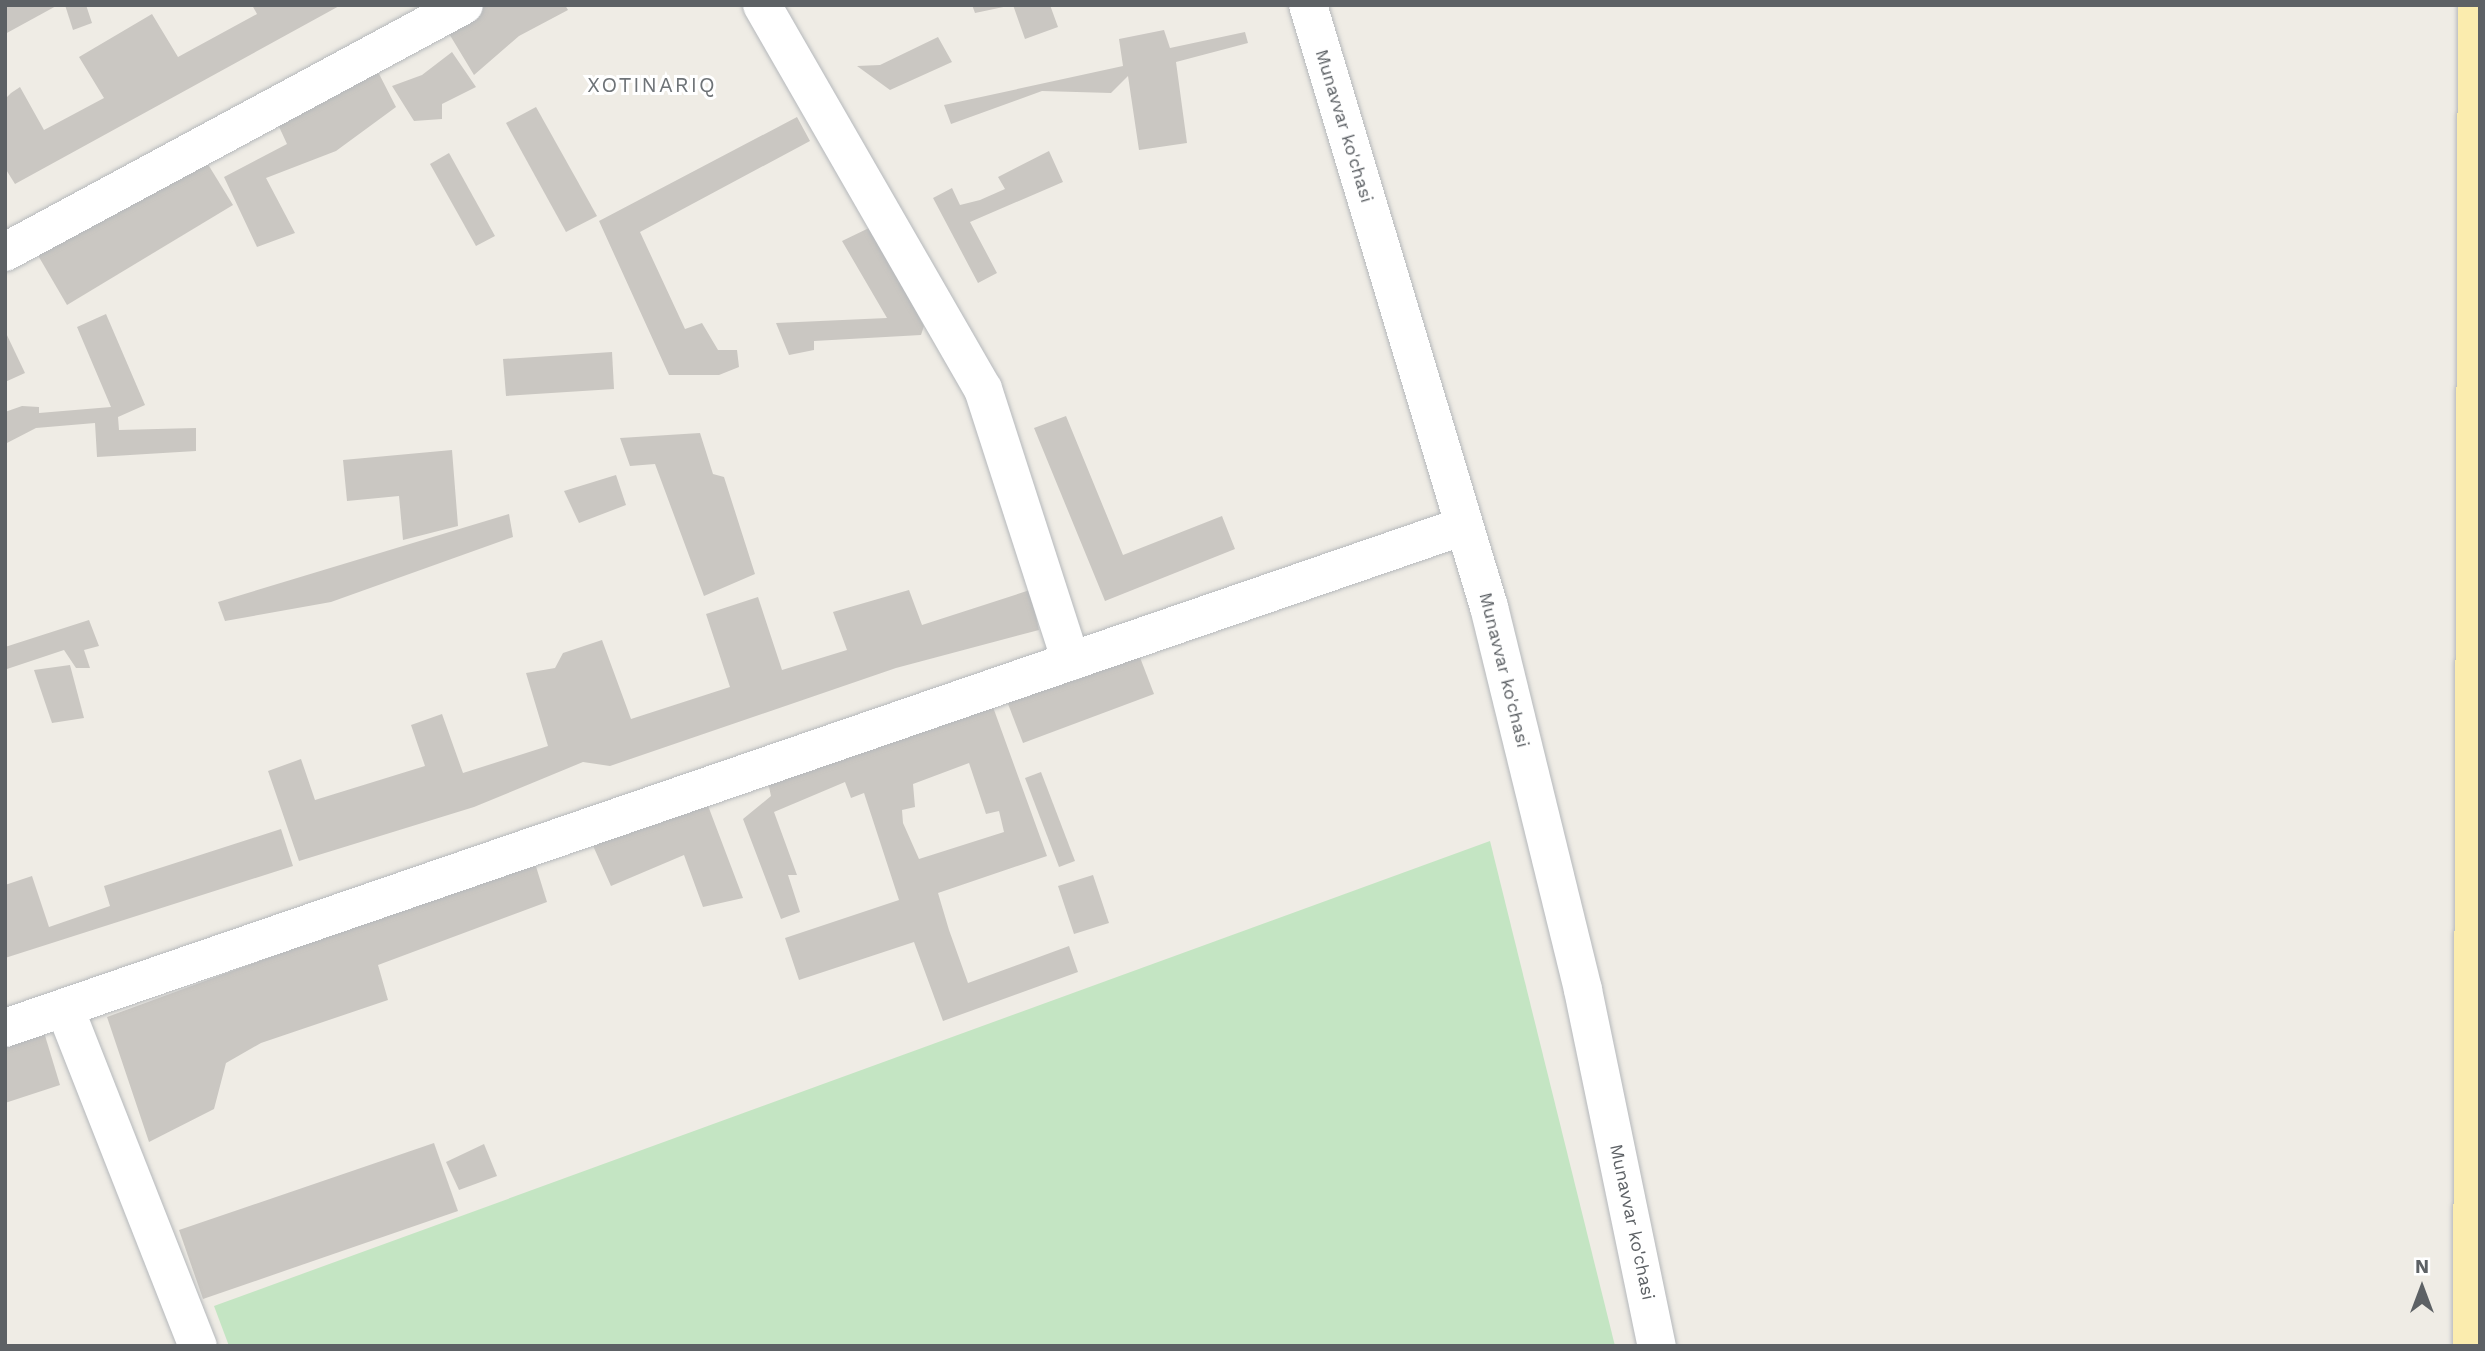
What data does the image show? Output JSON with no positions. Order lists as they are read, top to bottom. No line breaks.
{"streets":{"street":["Munavvar ko'chasi"]},"districts":["XOTINARIQ"],"north":"top"}
